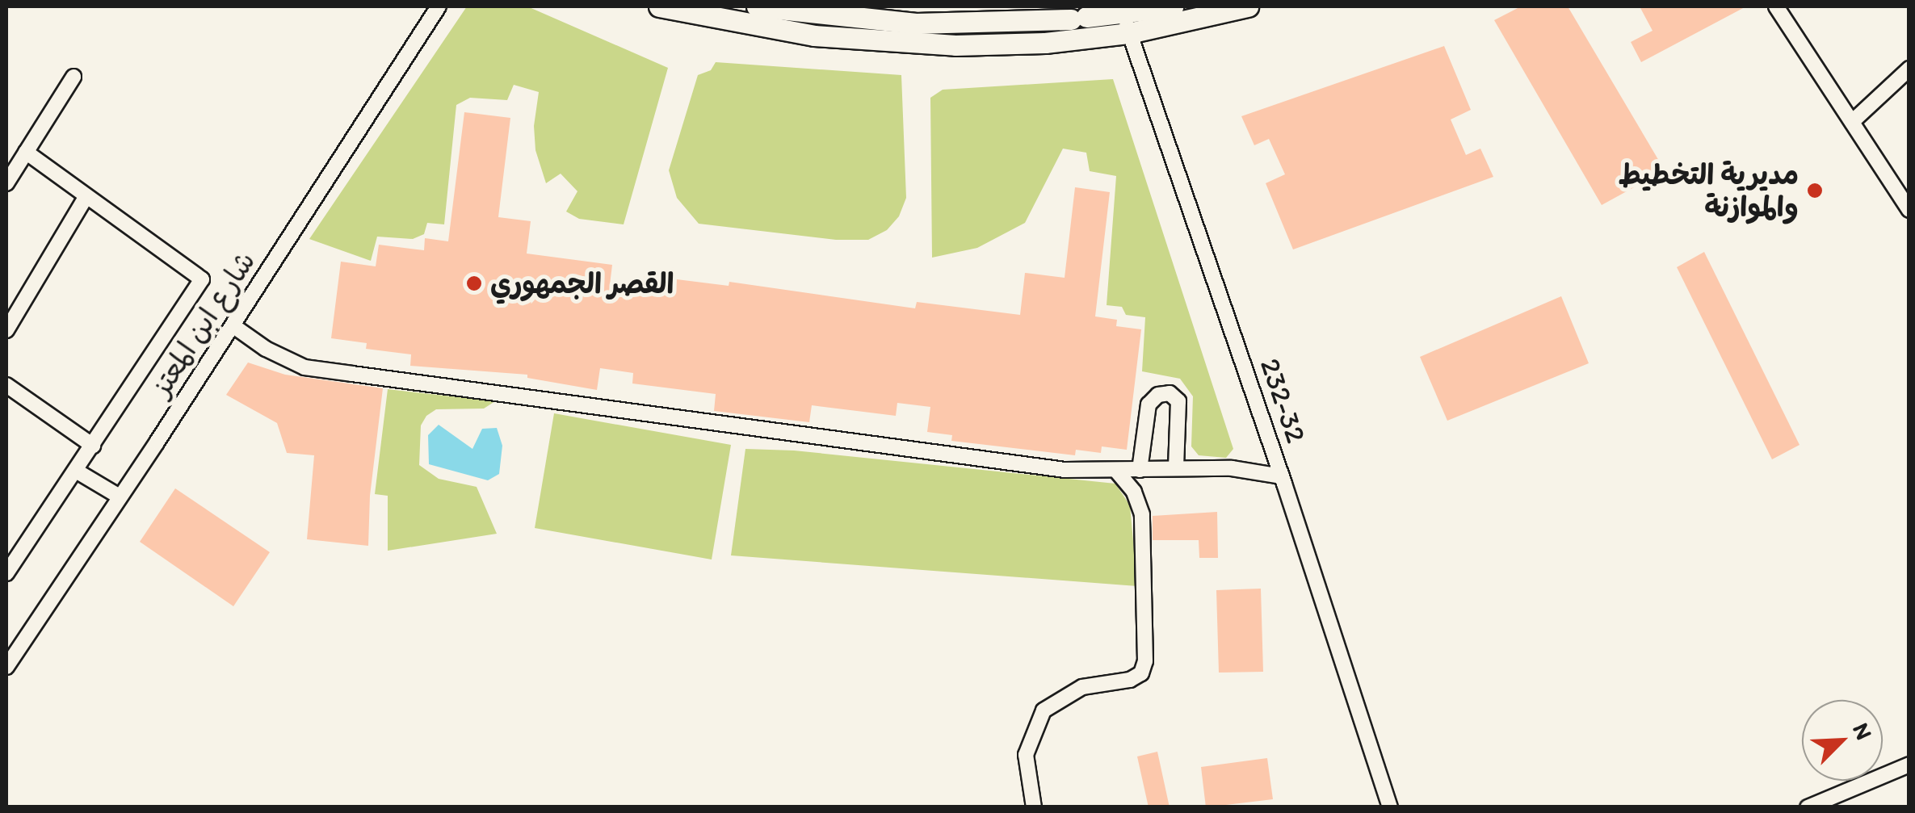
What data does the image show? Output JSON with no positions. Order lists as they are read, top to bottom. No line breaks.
{"streets":{"street":["شارع ابن المعتز","232-32"]},"places":["مديرية التخطيط والموازنة","القصر الجمهوري"],"north":"top right"}
